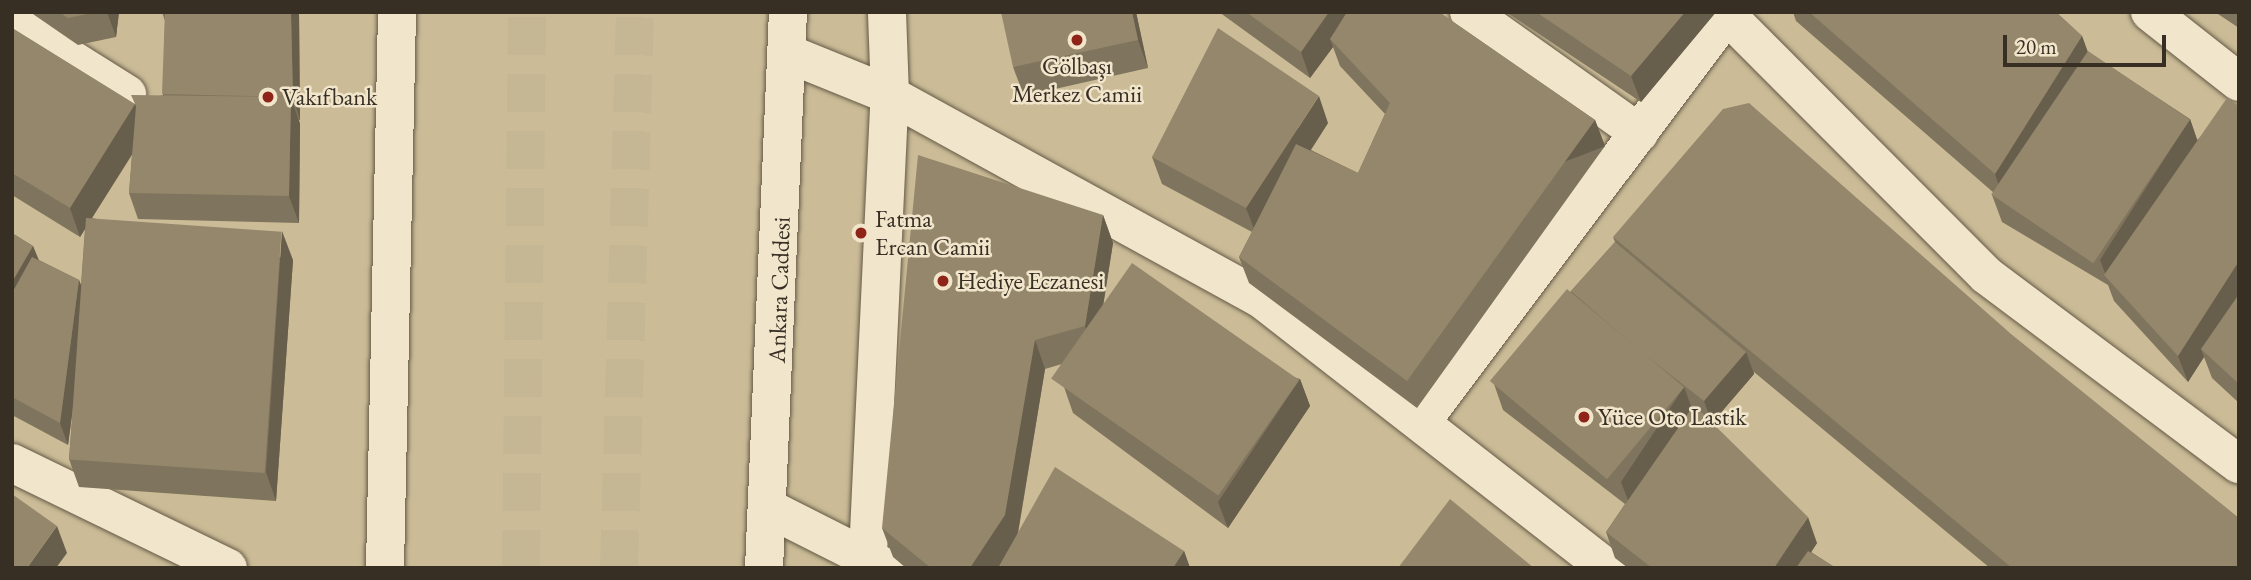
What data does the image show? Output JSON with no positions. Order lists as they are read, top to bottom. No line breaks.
{"streets":{"street":["Ankara Caddesi"]},"places":["Gölbaşı Merkez Camii","Vakıfbank","Fatma Ercan Camii","Hediye Eczanesi","Yüce Oto Lastik"],"scale_bar":"20 m"}
